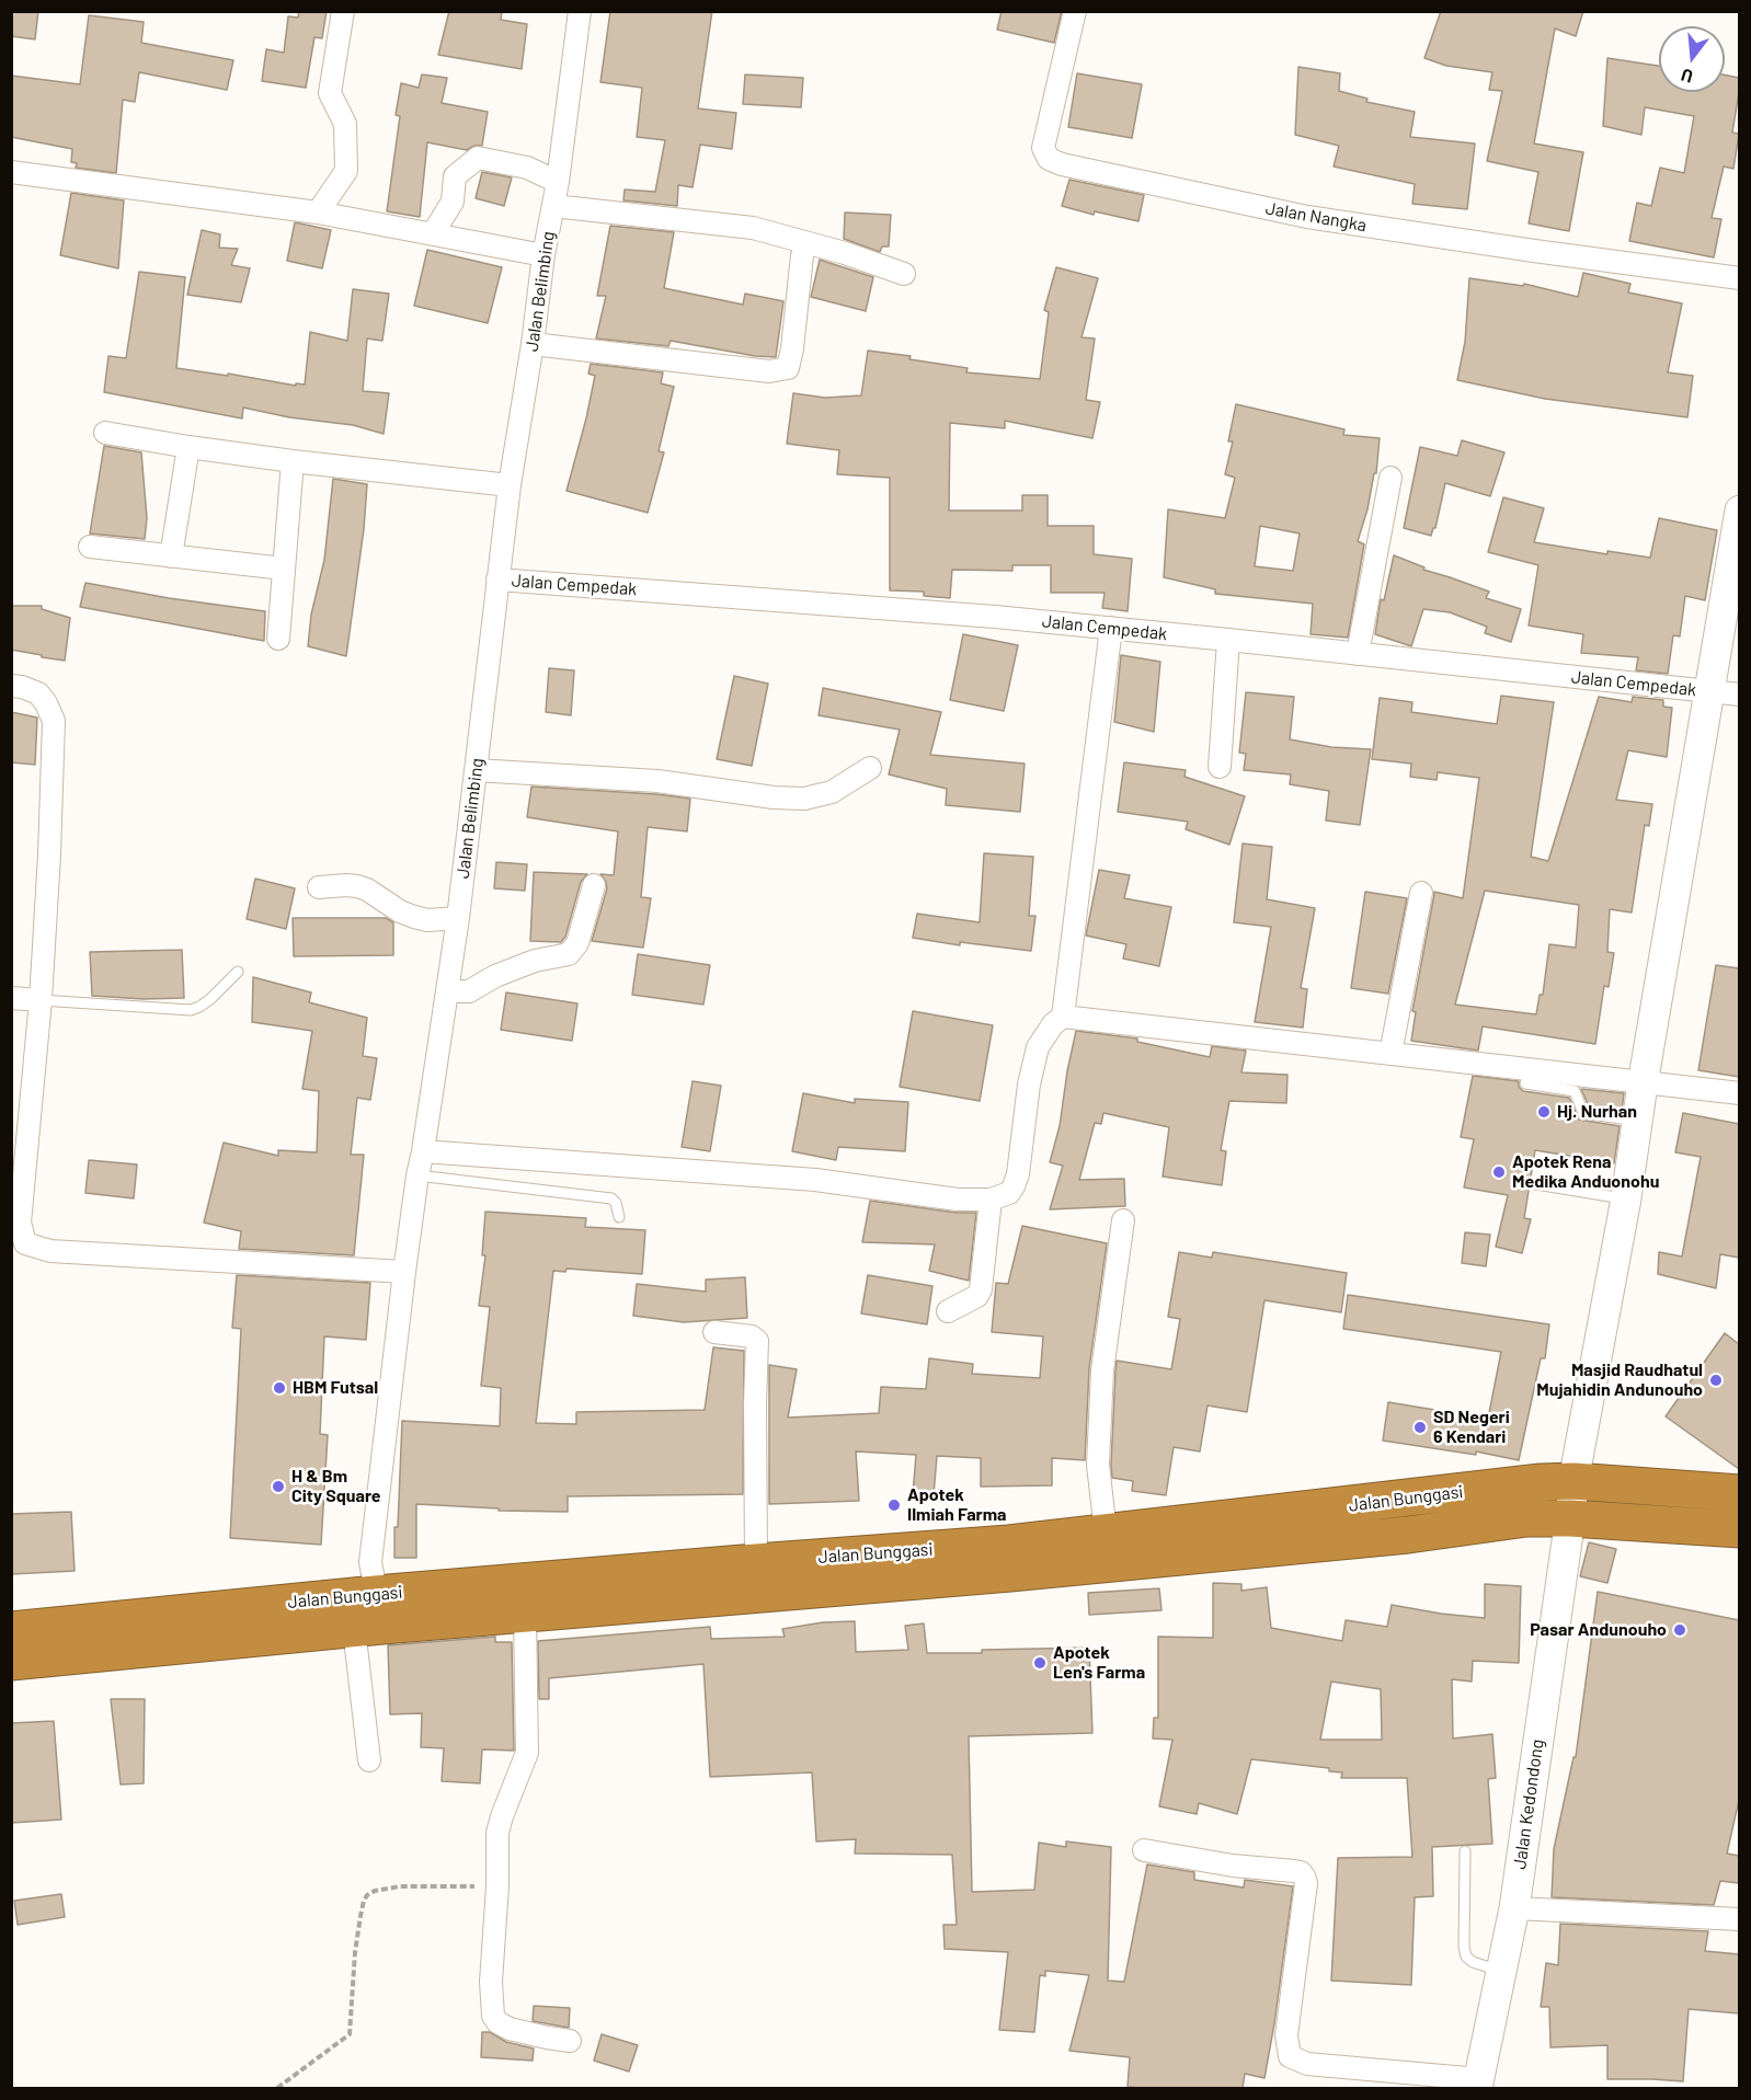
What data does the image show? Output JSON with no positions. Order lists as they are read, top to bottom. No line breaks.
{"streets":{"highway":["Jalan Bunggasi"],"street":["Jalan Nangka","Jalan Belimbing","Jalan Cempedak","Jalan Kedondong"]},"crossings":[["Jalan Belimbing","Jalan Cempedak"],["Jalan Belimbing","Jalan Bunggasi"],["Jalan Cempedak","Jalan Kedondong"],["Jalan Bunggasi","Jalan Kedondong"]],"places":["Hj. Nurhan","Apotek Rena Medika Anduonohu","Masjid Raudhatul Mujahidin Andunouho","HBM Futsal","SD Negeri 6 Kendari","H & Bm City Square","Apotek Ilmiah Farma","Pasar Andunouho","Apotek Len's Farma"],"north":"bottom"}
